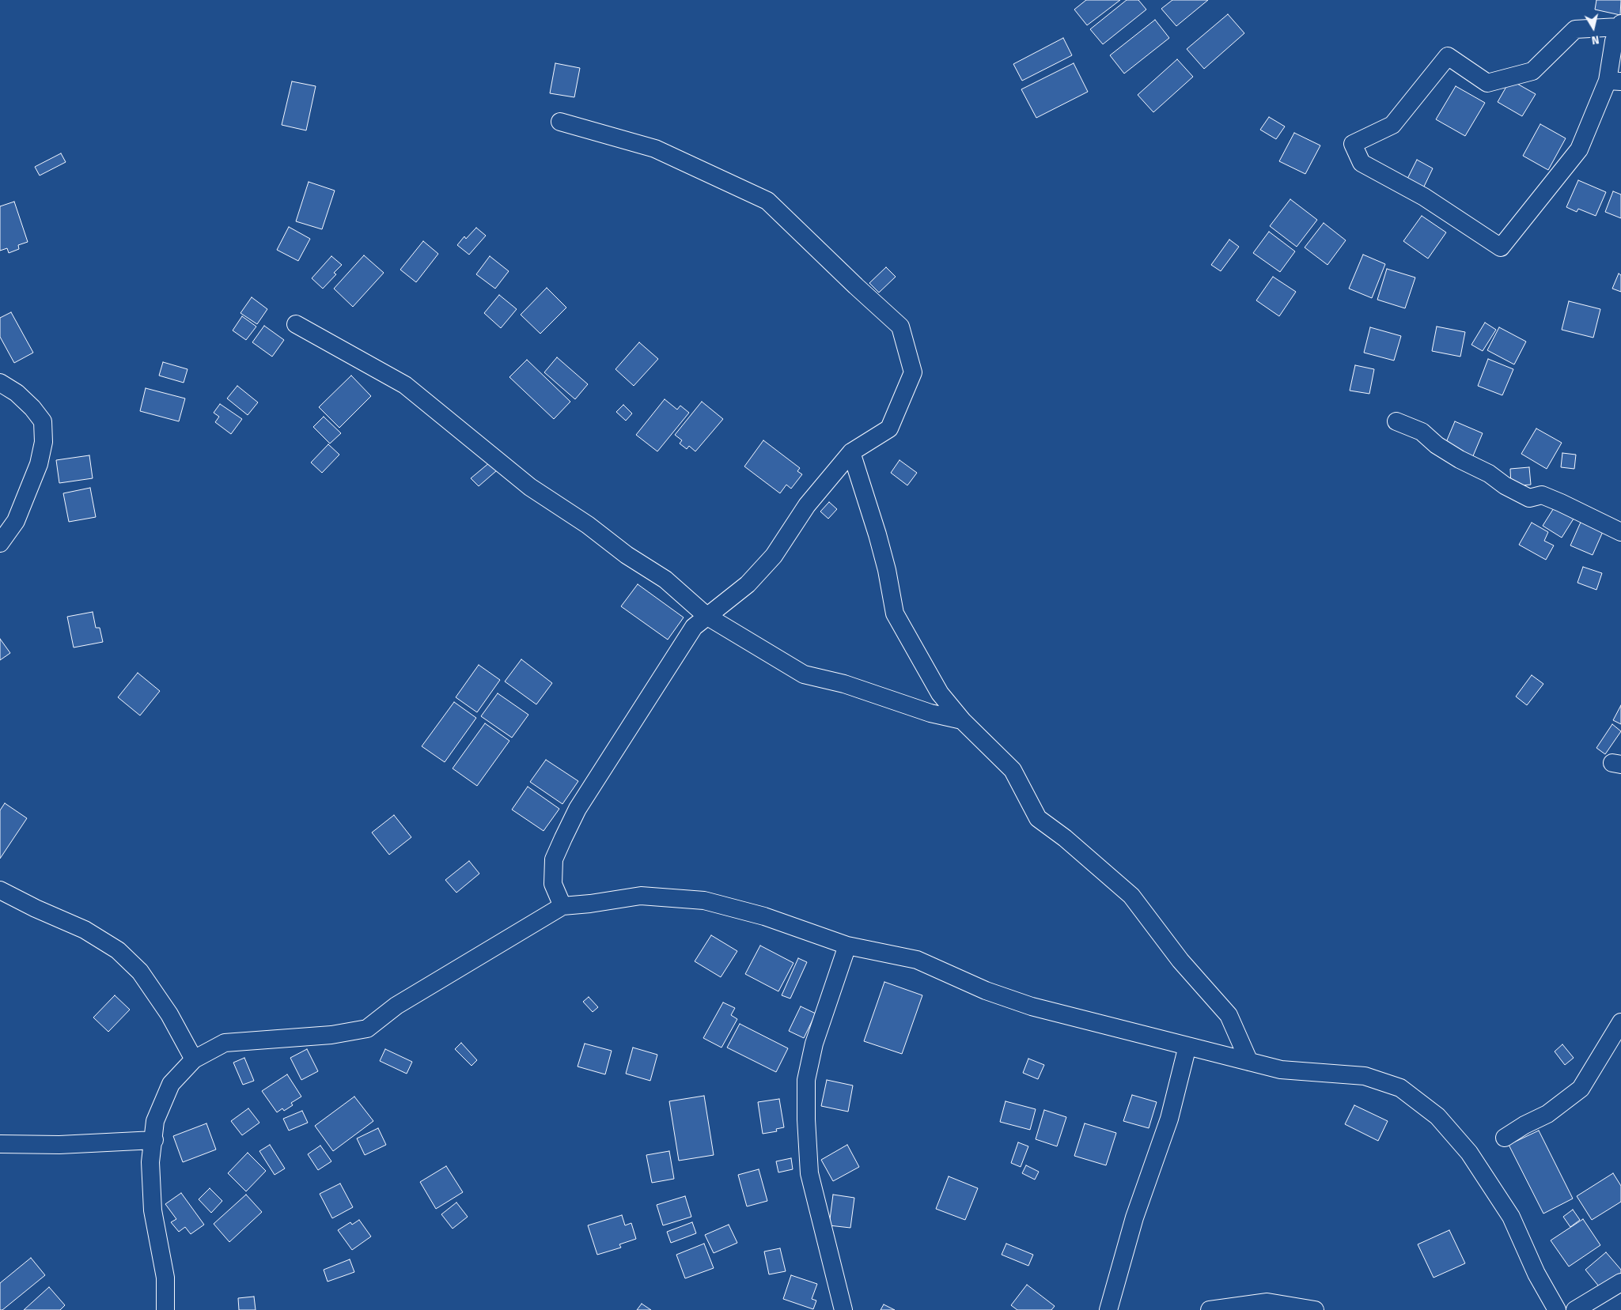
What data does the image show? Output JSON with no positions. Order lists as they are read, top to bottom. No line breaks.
{"north":"bottom"}
